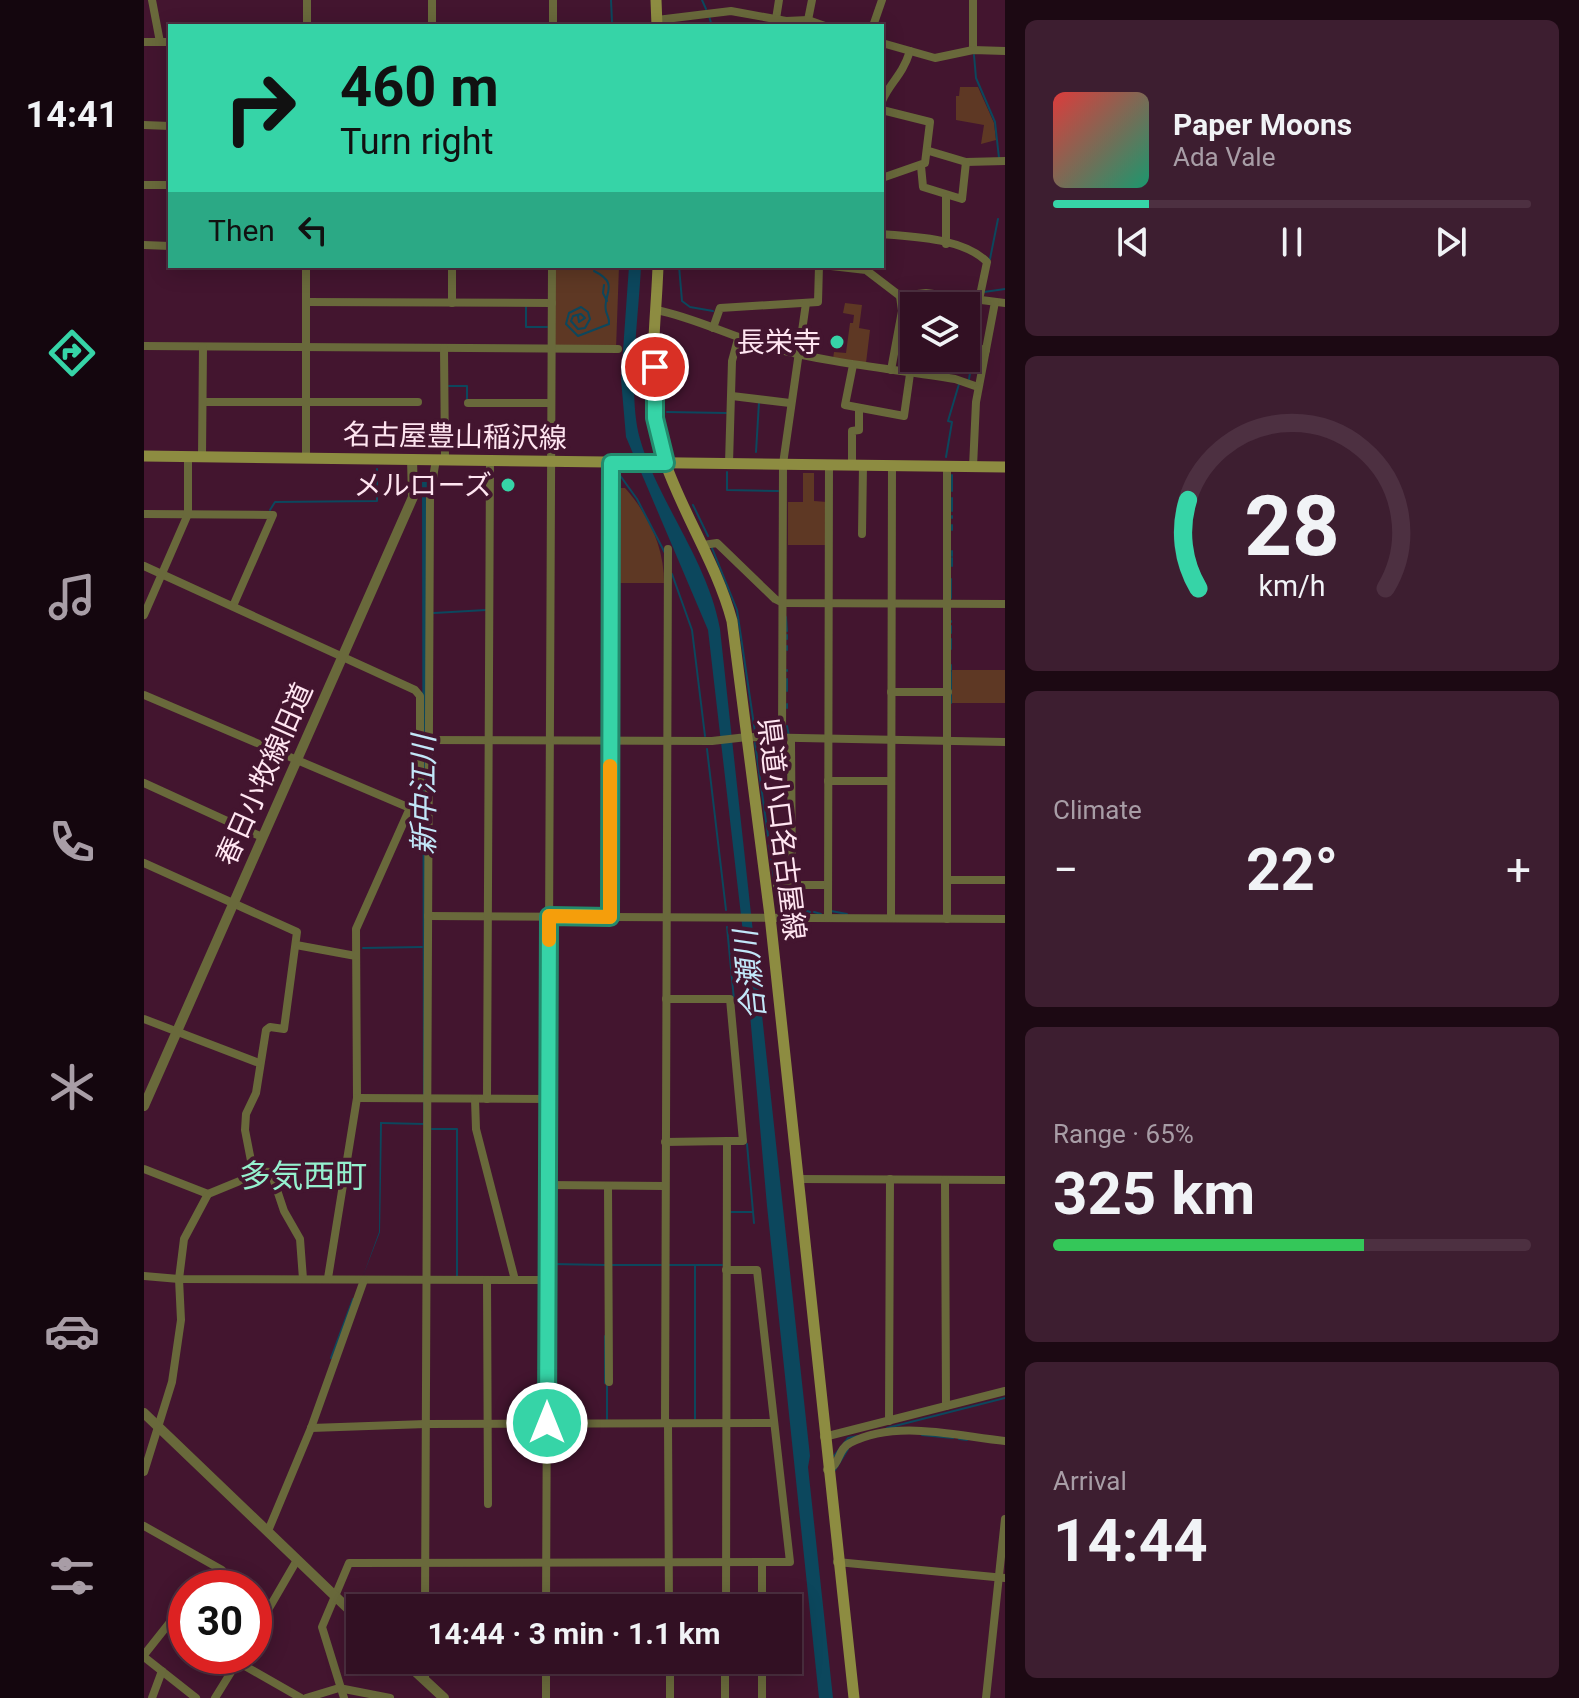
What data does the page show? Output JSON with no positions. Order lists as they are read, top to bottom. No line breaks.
{"streets":{"main road":["名古屋豊山稲沢線","県道小口名古屋線"],"street":["春日小牧線旧道"]},"crossings":[["名古屋豊山稲沢線","春日小牧線旧道"],["名古屋豊山稲沢線","県道小口名古屋線"]],"districts":["多気西町"],"water":["新中江川","合瀬川"],"places":["長栄寺","メルローズ"],"page":{"tabs":"14:41","turn":["460 m","Turn right"],"song":["Paper Moons","Ada Vale"],"then":"Then","tile":["Climate",["Range · 65%","325 km"],["Arrival","14:44"]],"heat":["−","22°","+"],"limit":"30","trip":"14:44 · 3 min · 1.1 km","gauge":["28","km/h"]}}
